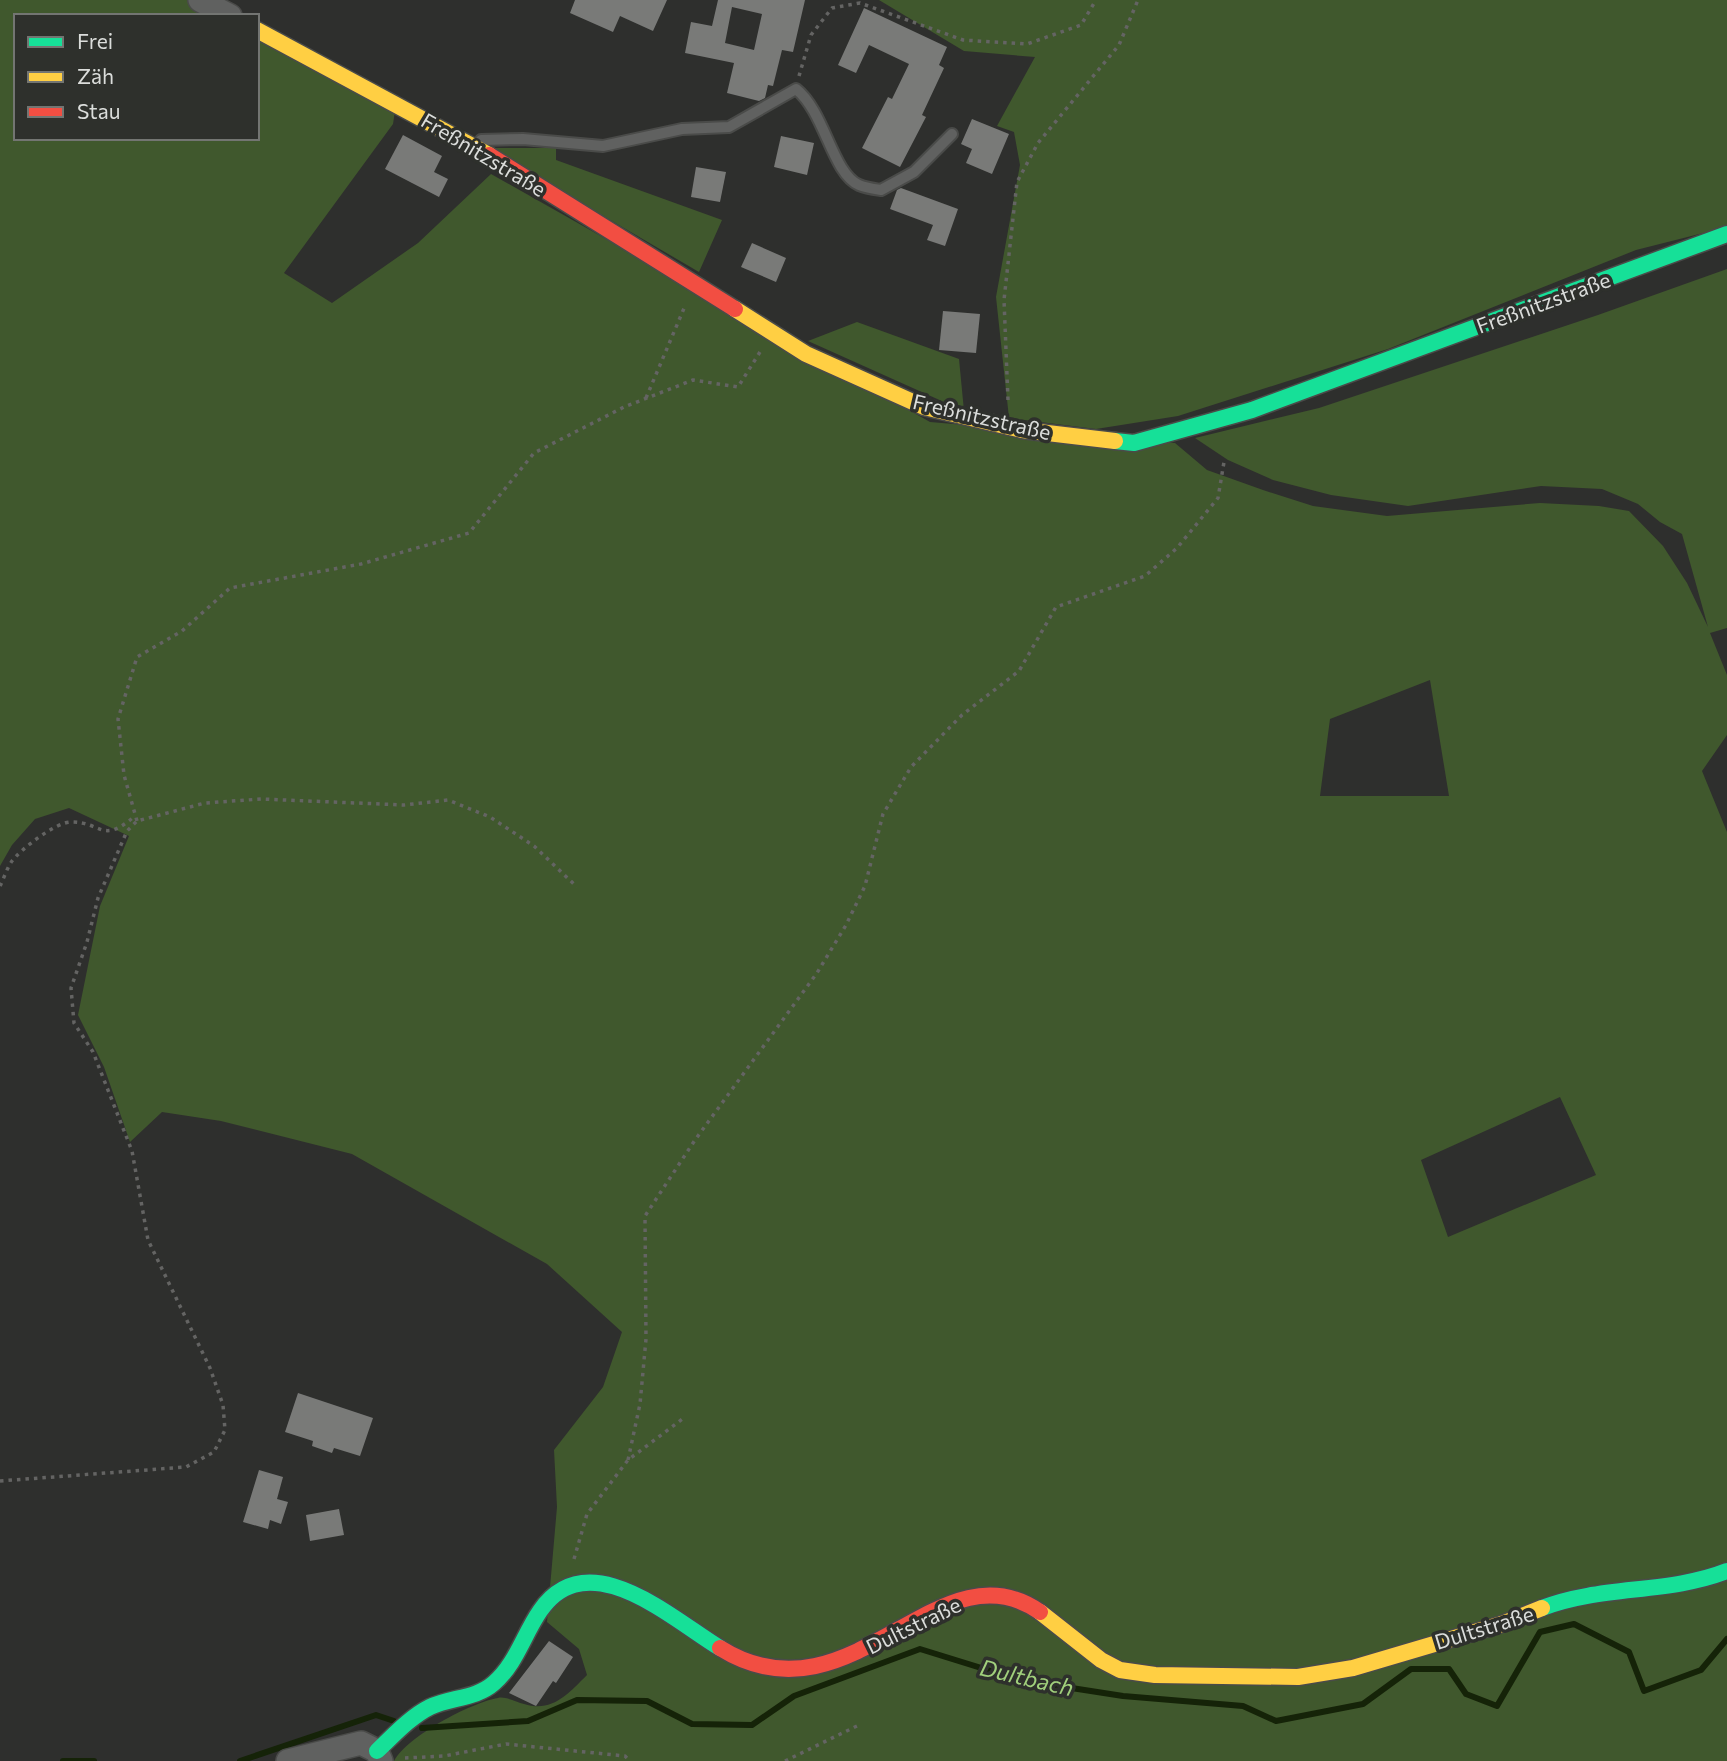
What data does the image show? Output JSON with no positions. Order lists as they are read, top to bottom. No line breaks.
{"streets":{"street":["Freßnitzstraße","Dultstraße"]},"water":["Dultbach"],"legend":["Frei","Zäh","Stau"]}
